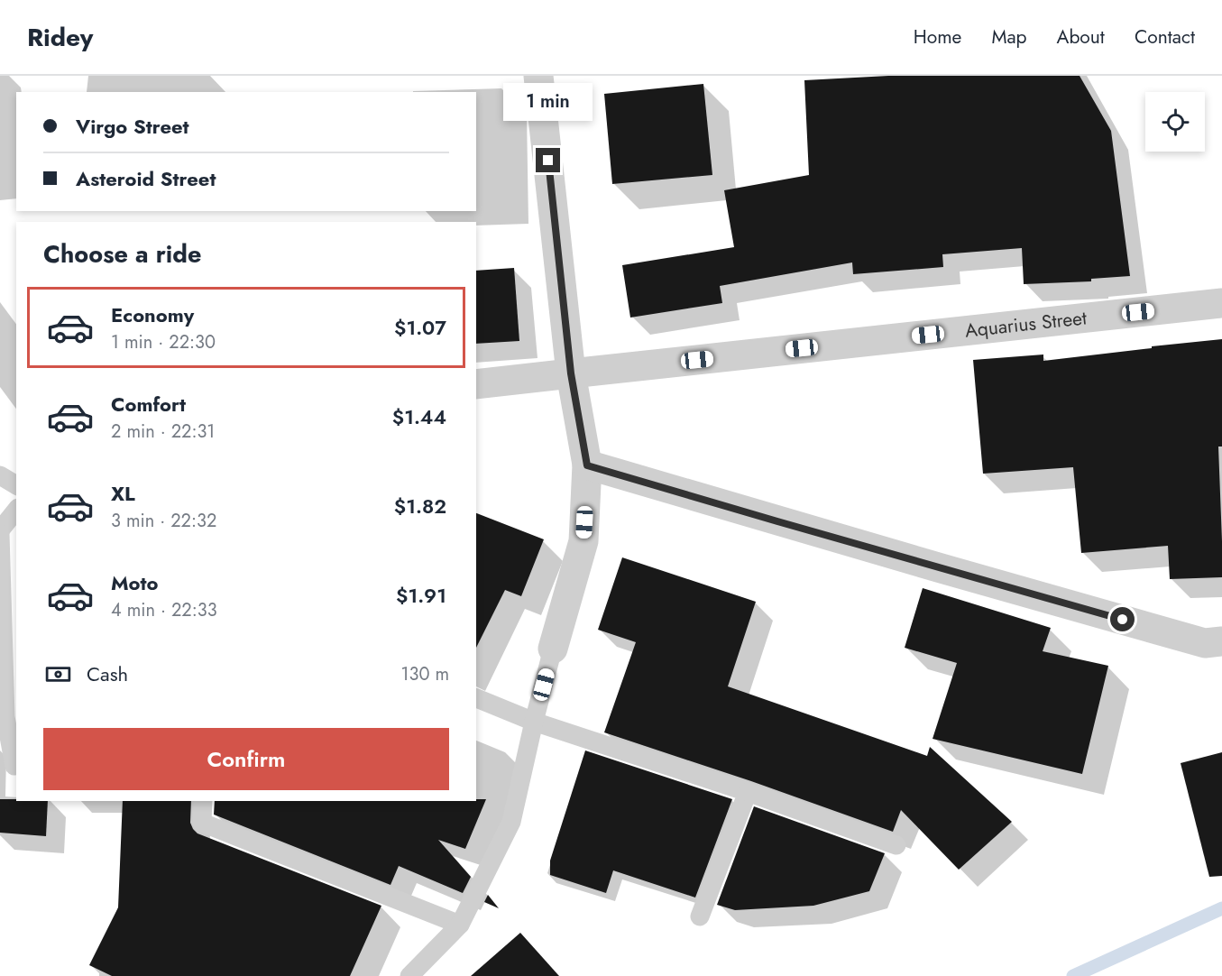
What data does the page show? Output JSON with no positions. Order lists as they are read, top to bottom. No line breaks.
{"streets":{"street":["Aquarius Street"]},"page":{"header":"Ridey","nav":["Home","Map","About","Contact"],"bubble":"1 min","banner":["Virgo Street","Asteroid Street"],"heading":"Choose a ride","list":[{"name":"Economy","note":"1 min · 22:30","value":"$1.07"},{"name":"Comfort","note":"2 min · 22:31","value":"$1.44"},{"name":"XL","note":"3 min · 22:32","value":"$1.82"},{"name":"Moto","note":"4 min · 22:33","value":"$1.91"}],"pay":["Cash","130 m"],"buttons":"Confirm"}}
